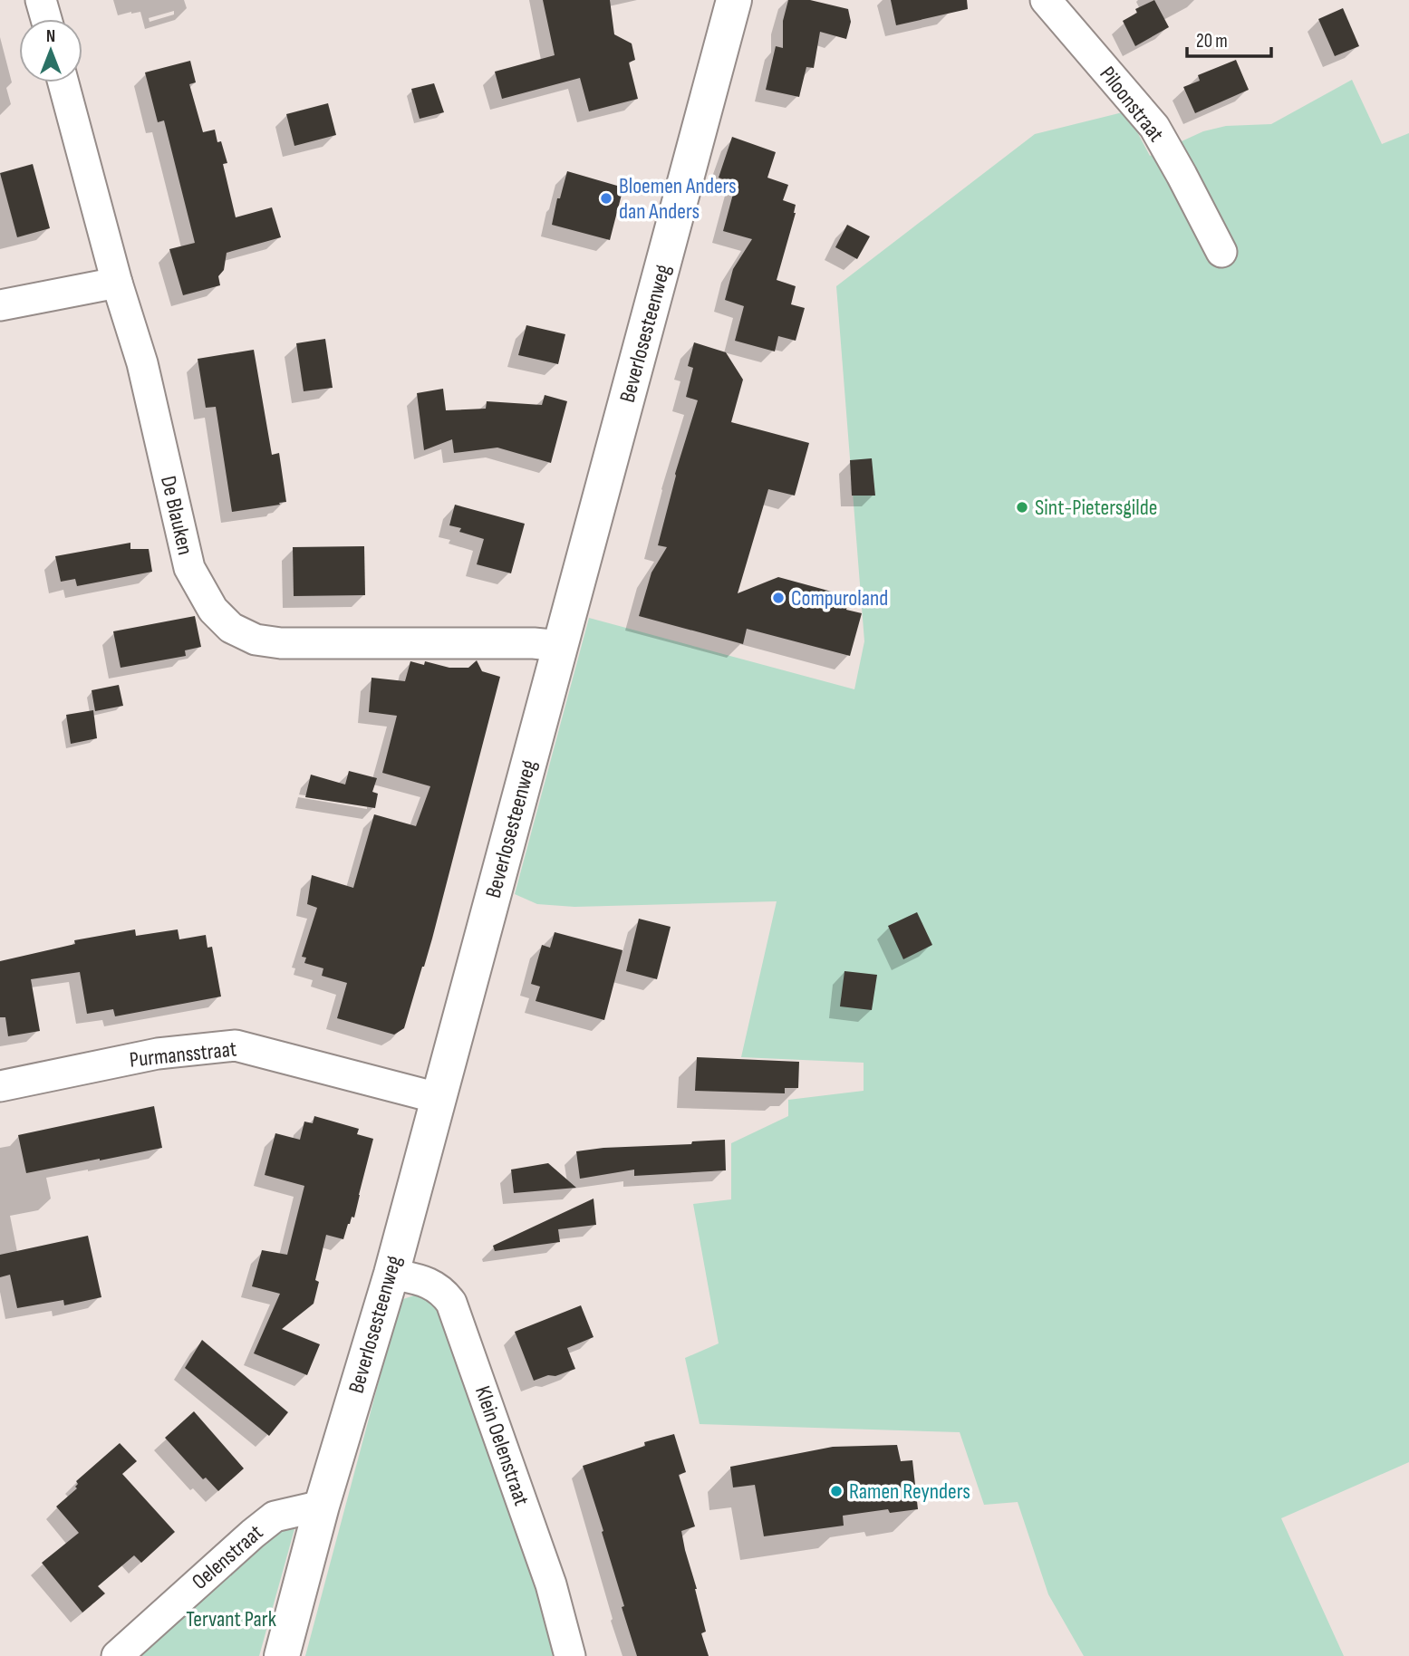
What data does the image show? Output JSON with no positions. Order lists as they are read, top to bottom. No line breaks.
{"streets":{"street":["Piloonstraat","Beverlosesteenweg","De Blauken","Purmansstraat","Klein Oelenstraat","Oelenstraat"]},"crossings":[["Beverlosesteenweg","De Blauken"],["Beverlosesteenweg","Purmansstraat"],["Beverlosesteenweg","Klein Oelenstraat"],["Beverlosesteenweg","Oelenstraat"]],"parks":["Tervant Park"],"places":["Bloemen Anders dan Anders","Sint-Pietersgilde","Compuroland","Ramen Reynders"],"scale_bar":"20 m","north":"top"}
